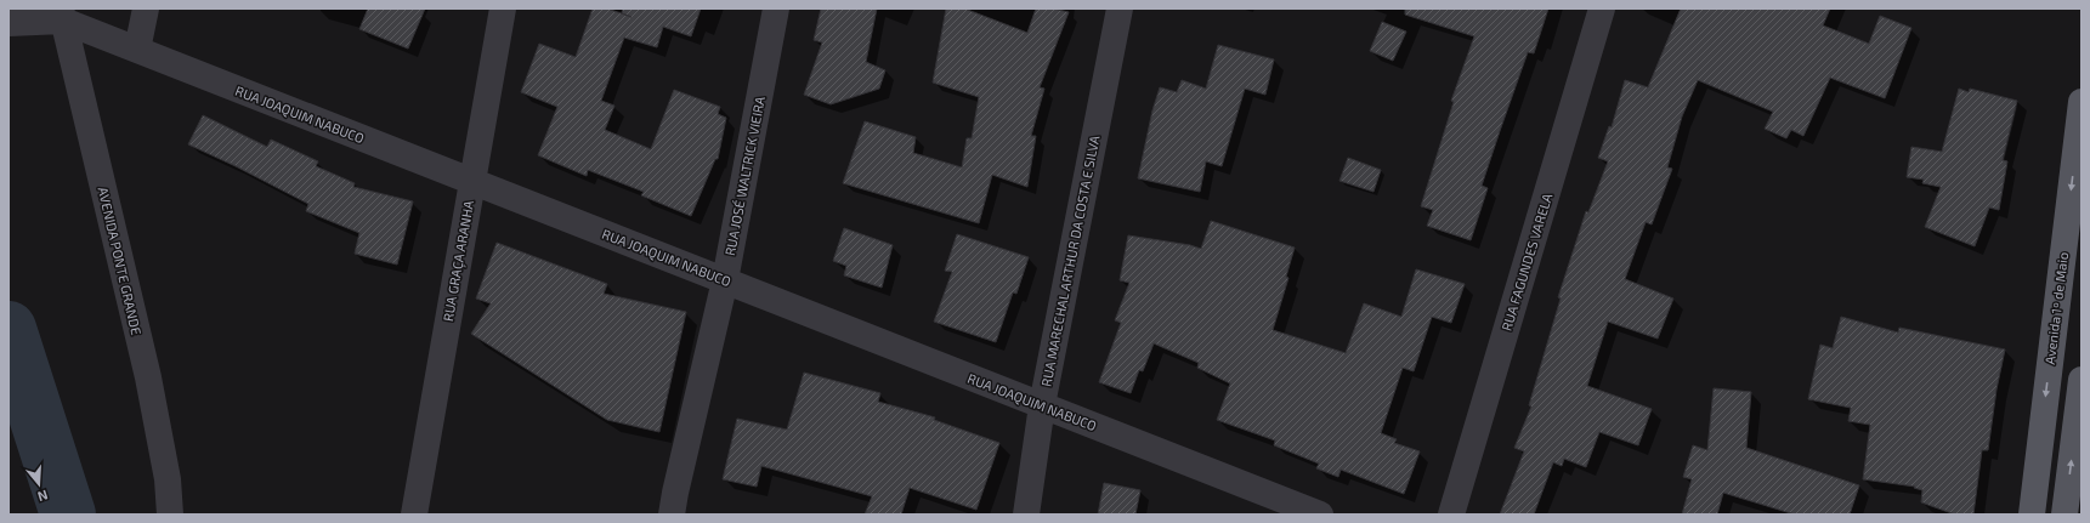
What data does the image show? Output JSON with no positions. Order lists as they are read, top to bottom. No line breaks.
{"streets":{"main road":["Avenida 1º de Maio"],"street":["RUA JOAQUIM NABUCO","RUA JOSÉ WALTRICK VIEIRA","AVENIDA PONTE GRANDE","RUA GRAÇA ARANHA","RUA MARECHAL ARTHUR DA COSTA E SILVA","RUA FAGUNDES VARELA"]},"crossings":[["RUA JOAQUIM NABUCO","RUA JOSÉ WALTRICK VIEIRA"],["RUA JOAQUIM NABUCO","AVENIDA PONTE GRANDE"],["RUA JOAQUIM NABUCO","RUA GRAÇA ARANHA"],["RUA JOAQUIM NABUCO","RUA MARECHAL ARTHUR DA COSTA E SILVA"]],"north":"bottom"}
